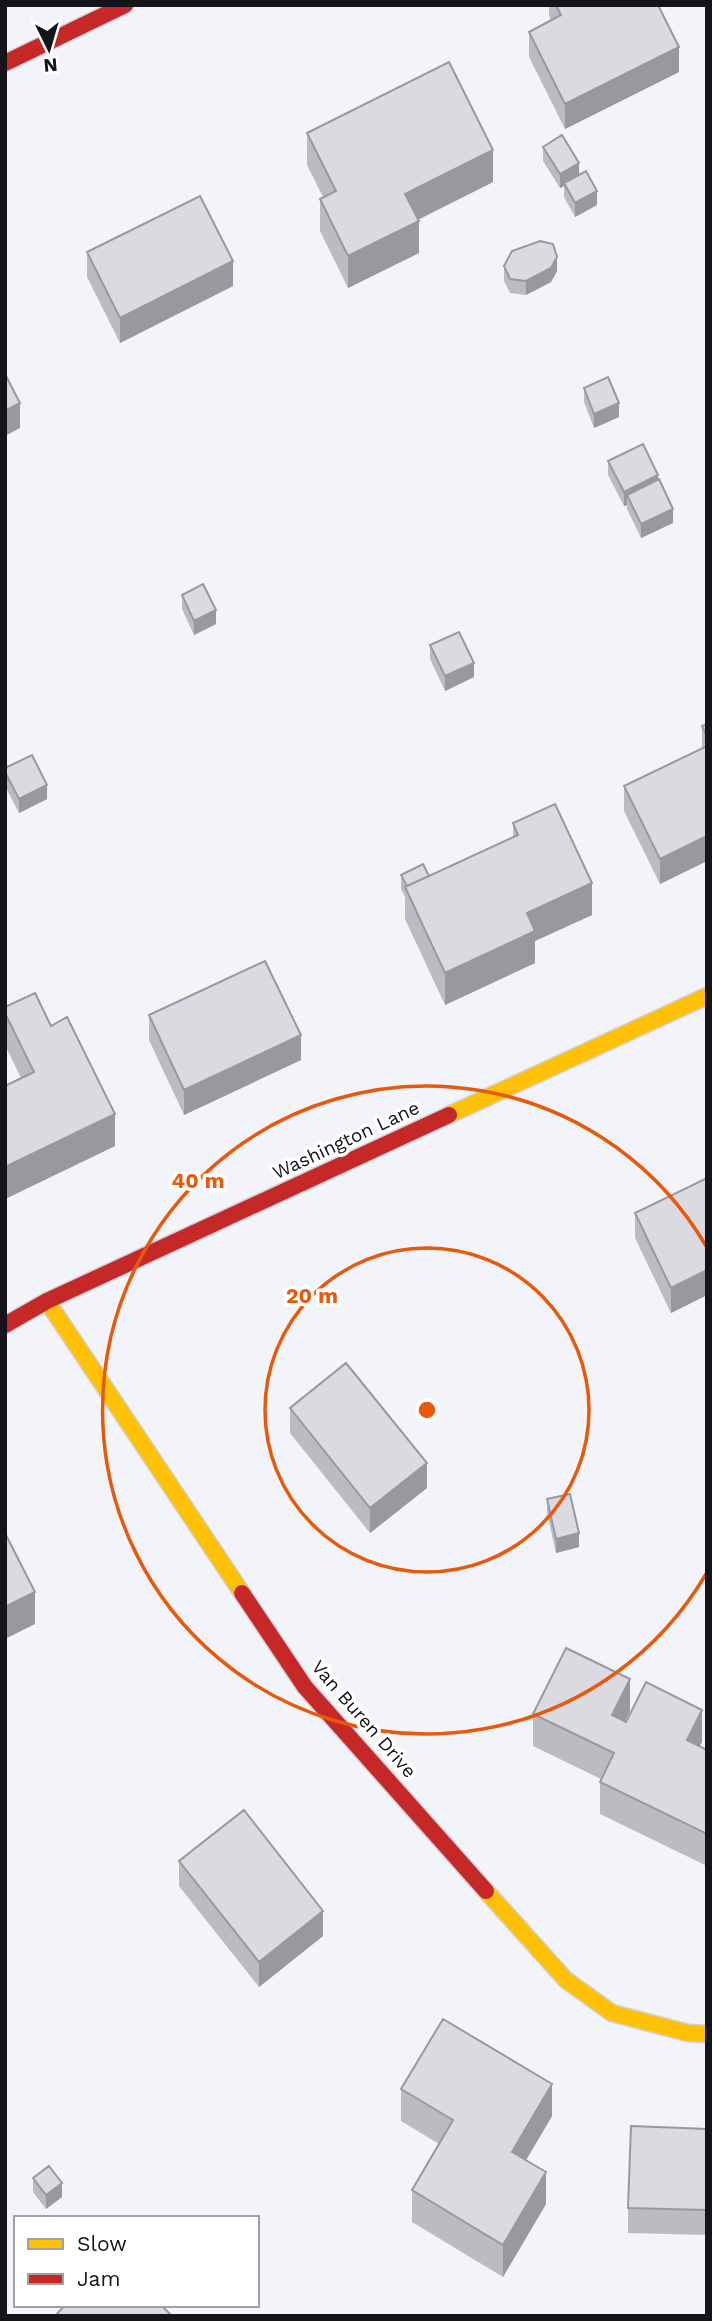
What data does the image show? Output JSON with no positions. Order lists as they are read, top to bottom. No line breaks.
{"streets":{"street":["Washington Lane","Van Buren Drive"]},"crossings":[["Washington Lane","Van Buren Drive"]],"legend":["Slow","Jam"],"north":"bottom","rings":["40 m","20 m"]}
